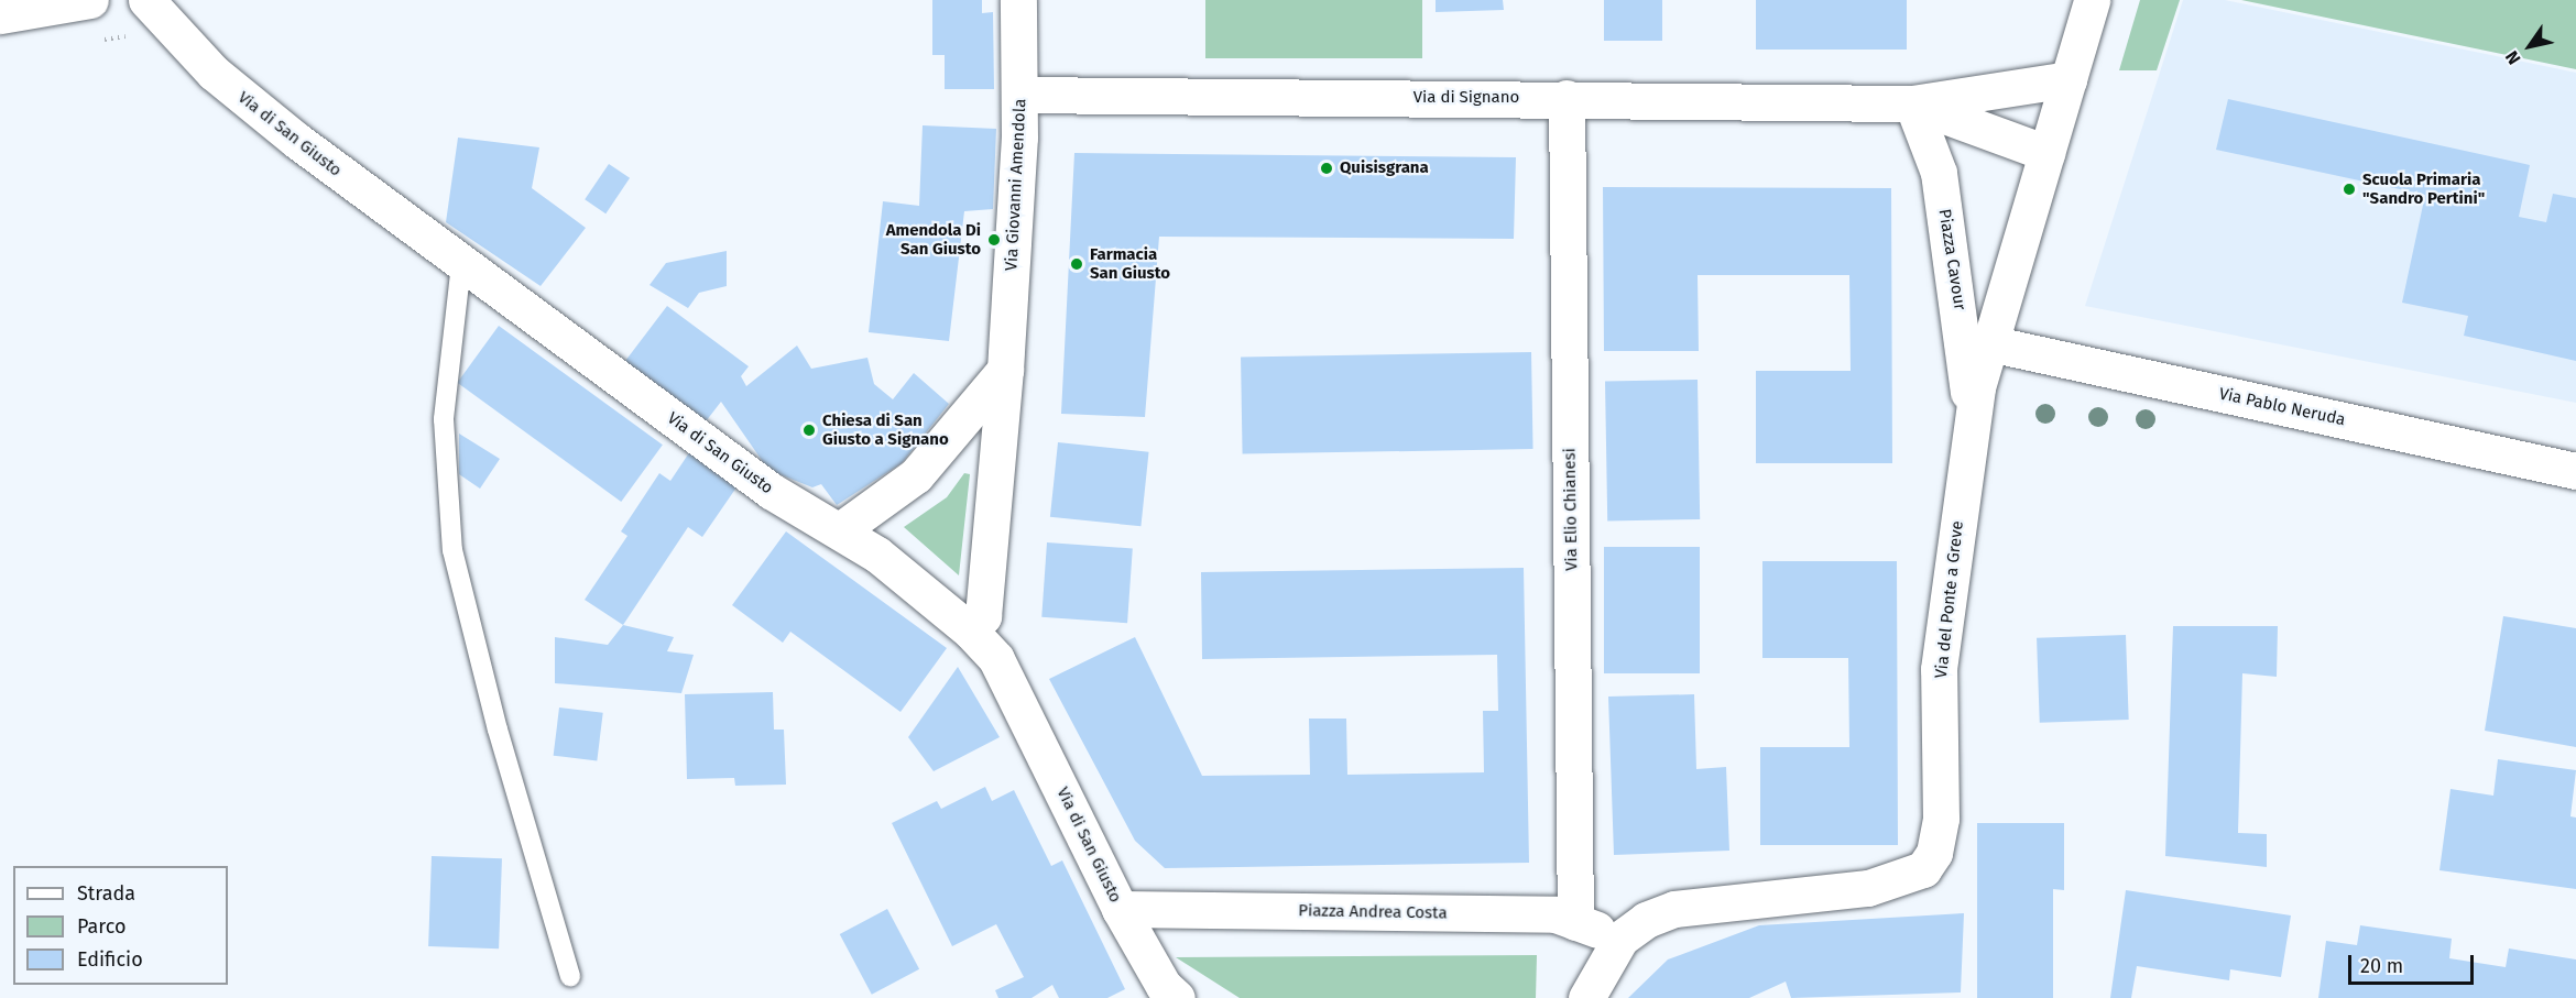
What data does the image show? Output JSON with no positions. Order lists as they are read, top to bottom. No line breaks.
{"streets":{"street":["Via di Signano","Via di San Giusto","Via Giovanni Amendola","Piazza Cavour","Via Pablo Neruda","Via Elio Chianesi","Via del Ponte a Greve","Piazza Andrea Costa"]},"crossings":[["Via di Signano","Via Giovanni Amendola"],["Via di Signano","Piazza Cavour"],["Via di Signano","Via Elio Chianesi"],["Via di San Giusto","Via Giovanni Amendola"],["Via di San Giusto","Piazza Andrea Costa"],["Piazza Cavour","Via del Ponte a Greve"],["Via Pablo Neruda","Via del Ponte a Greve"],["Via Elio Chianesi","Piazza Andrea Costa"],["Via del Ponte a Greve","Piazza Andrea Costa"]],"places":["Quisisgrana","Scuola Primaria \"Sandro Pertini\"","Amendola Di San Giusto","Farmacia San Giusto","Chiesa di San Giusto a Signano"],"legend":["Strada","Parco","Edificio"],"scale_bar":"20 m","north":"bottom left"}
